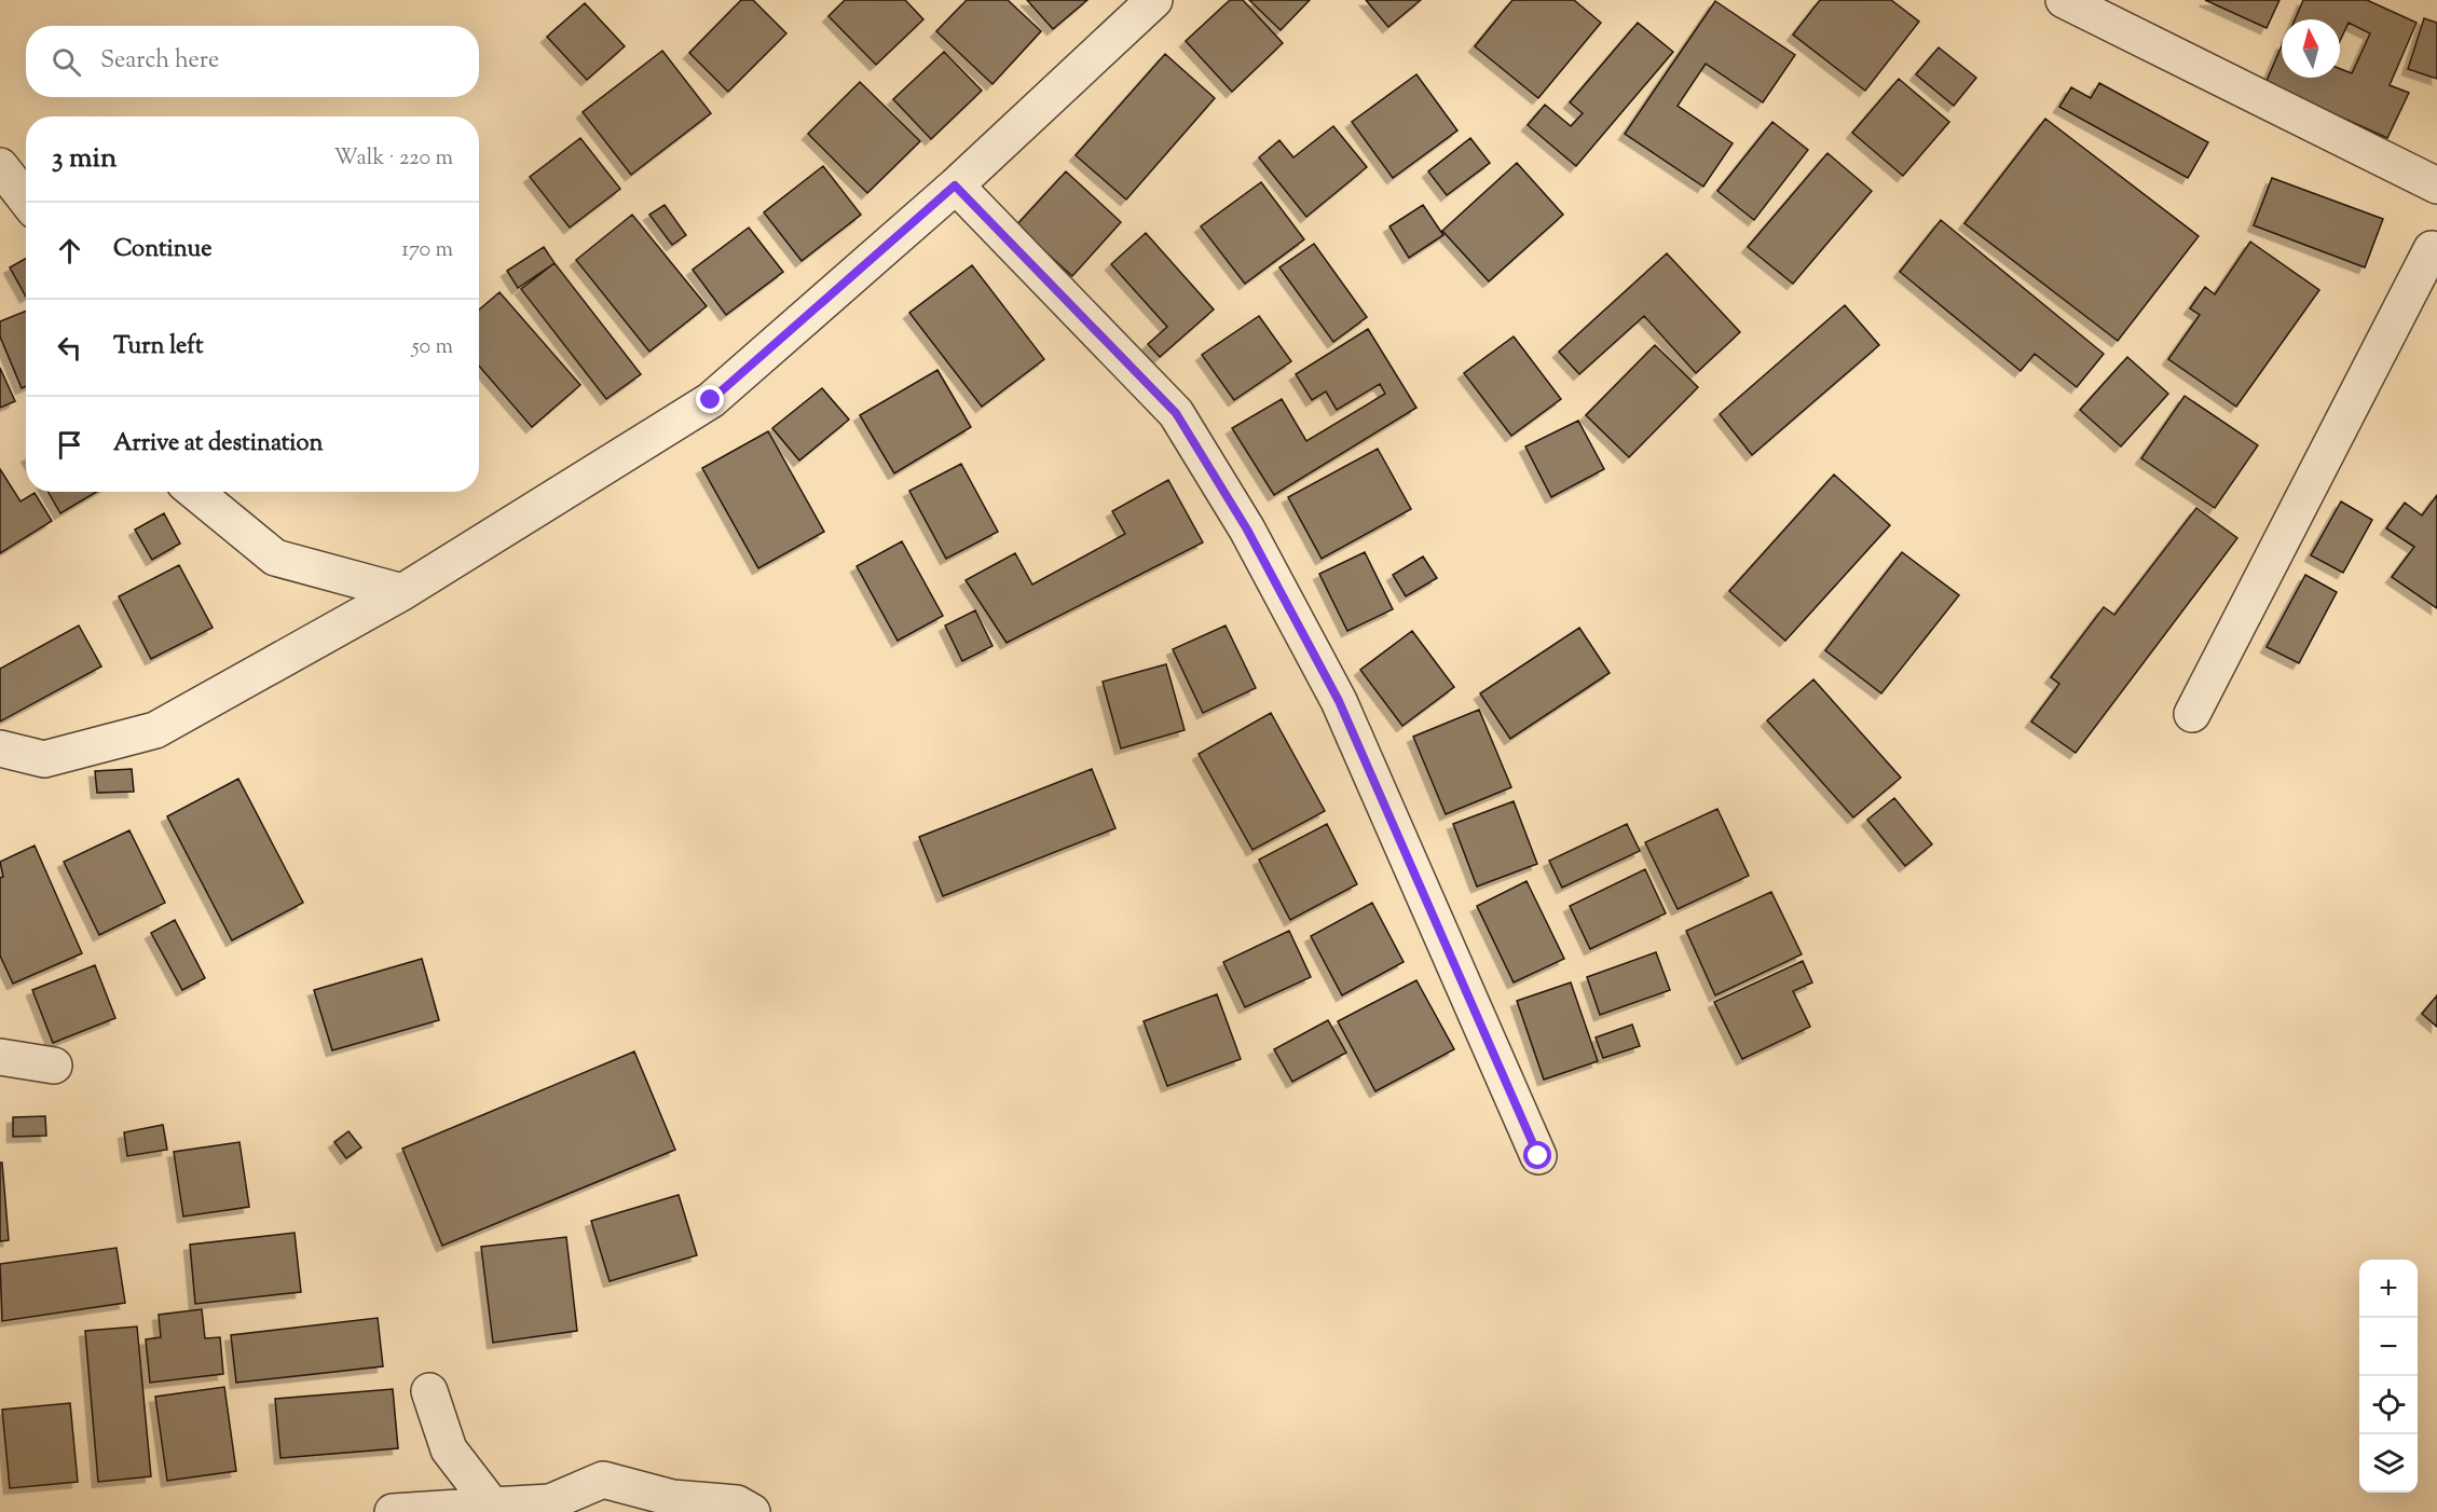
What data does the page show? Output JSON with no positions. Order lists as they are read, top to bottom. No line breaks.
{"north":"top","page":{"search":"Search here","heading":["3 min","Walk · 220 m"],"list":[["Continue","170 m"],["Turn left","50 m"],"Arrive at destination"],"map_buttons":["+","−"]}}
